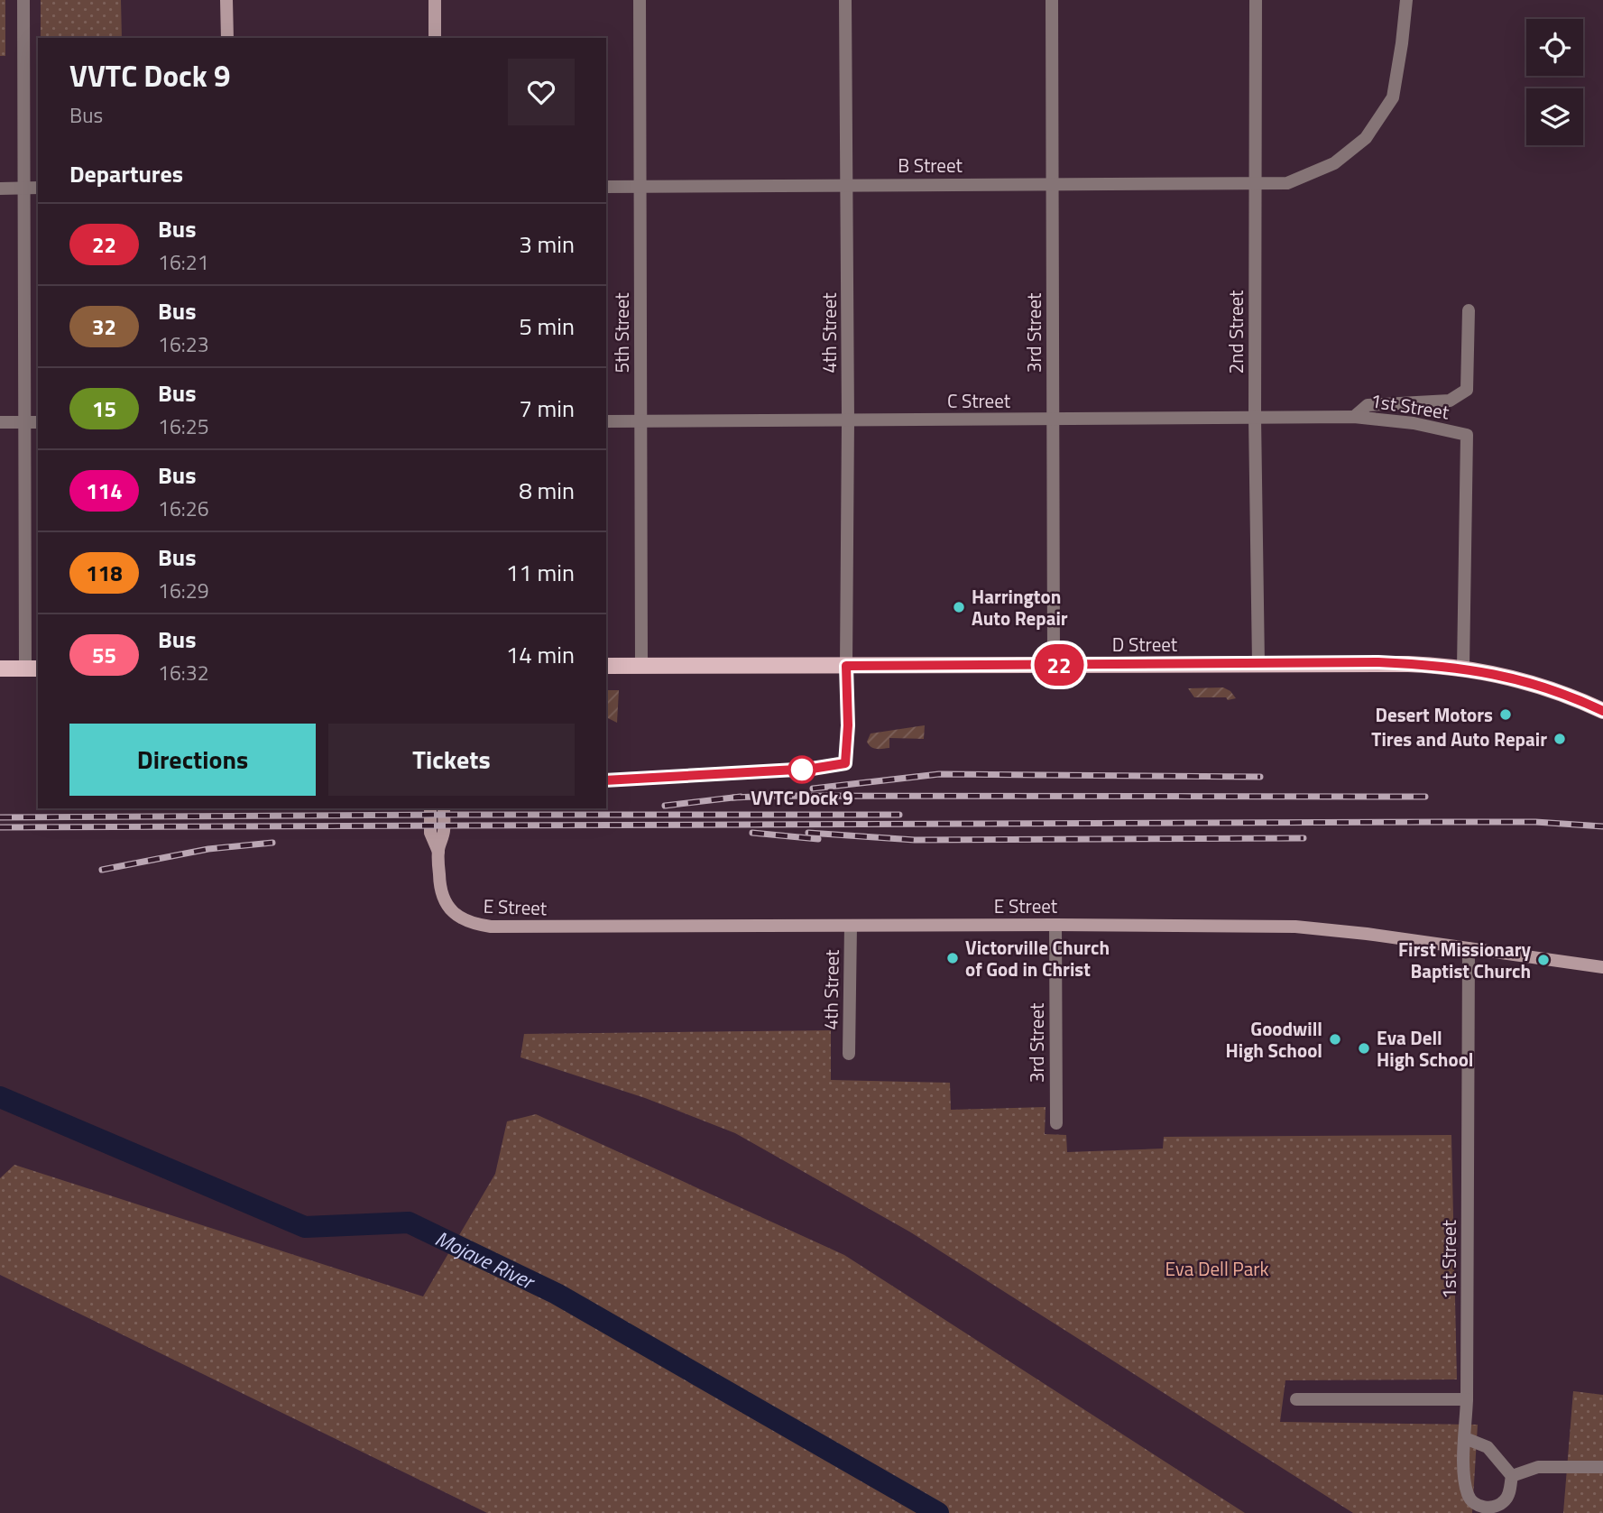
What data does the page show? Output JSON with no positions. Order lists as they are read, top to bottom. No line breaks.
{"streets":{"main road":["D Street"],"street":["B Street","2nd Street","5th Street","4th Street","3rd Street","C Street","1st Street","E Street"]},"crossings":[["B Street","2nd Street"],["B Street","5th Street"],["B Street","4th Street"],["B Street","3rd Street"],["2nd Street","C Street"],["2nd Street","D Street"],["5th Street","C Street"],["5th Street","D Street"],["4th Street","C Street"],["4th Street","D Street"],["4th Street","E Street"],["3rd Street","C Street"],["3rd Street","D Street"],["3rd Street","E Street"],["C Street","1st Street"],["1st Street","D Street"],["1st Street","E Street"]],"water":["Mojave River"],"parks":["Eva Dell Park"],"places":["Harrington Auto Repair","Desert Motors","Tires and Auto Repair","VVTC Dock 9","Victorville Church of God in Christ","First Missionary Baptist Church","Goodwill High School","Eva Dell High School"],"lines":["bus line 22"],"page":{"on_map":"22","heading":[["VVTC Dock 9","Bus"],"Departures"],"list":[{"mark":"22","name":"Bus","note":"16:21","value":"3 min"},{"mark":"32","name":"Bus","note":"16:23","value":"5 min"},{"mark":"15","name":"Bus","note":"16:25","value":"7 min"},{"mark":"114","name":"Bus","note":"16:26","value":"8 min"},{"mark":"118","name":"Bus","note":"16:29","value":"11 min"},{"mark":"55","name":"Bus","note":"16:32","value":"14 min"}],"buttons":["Directions","Tickets"]}}
